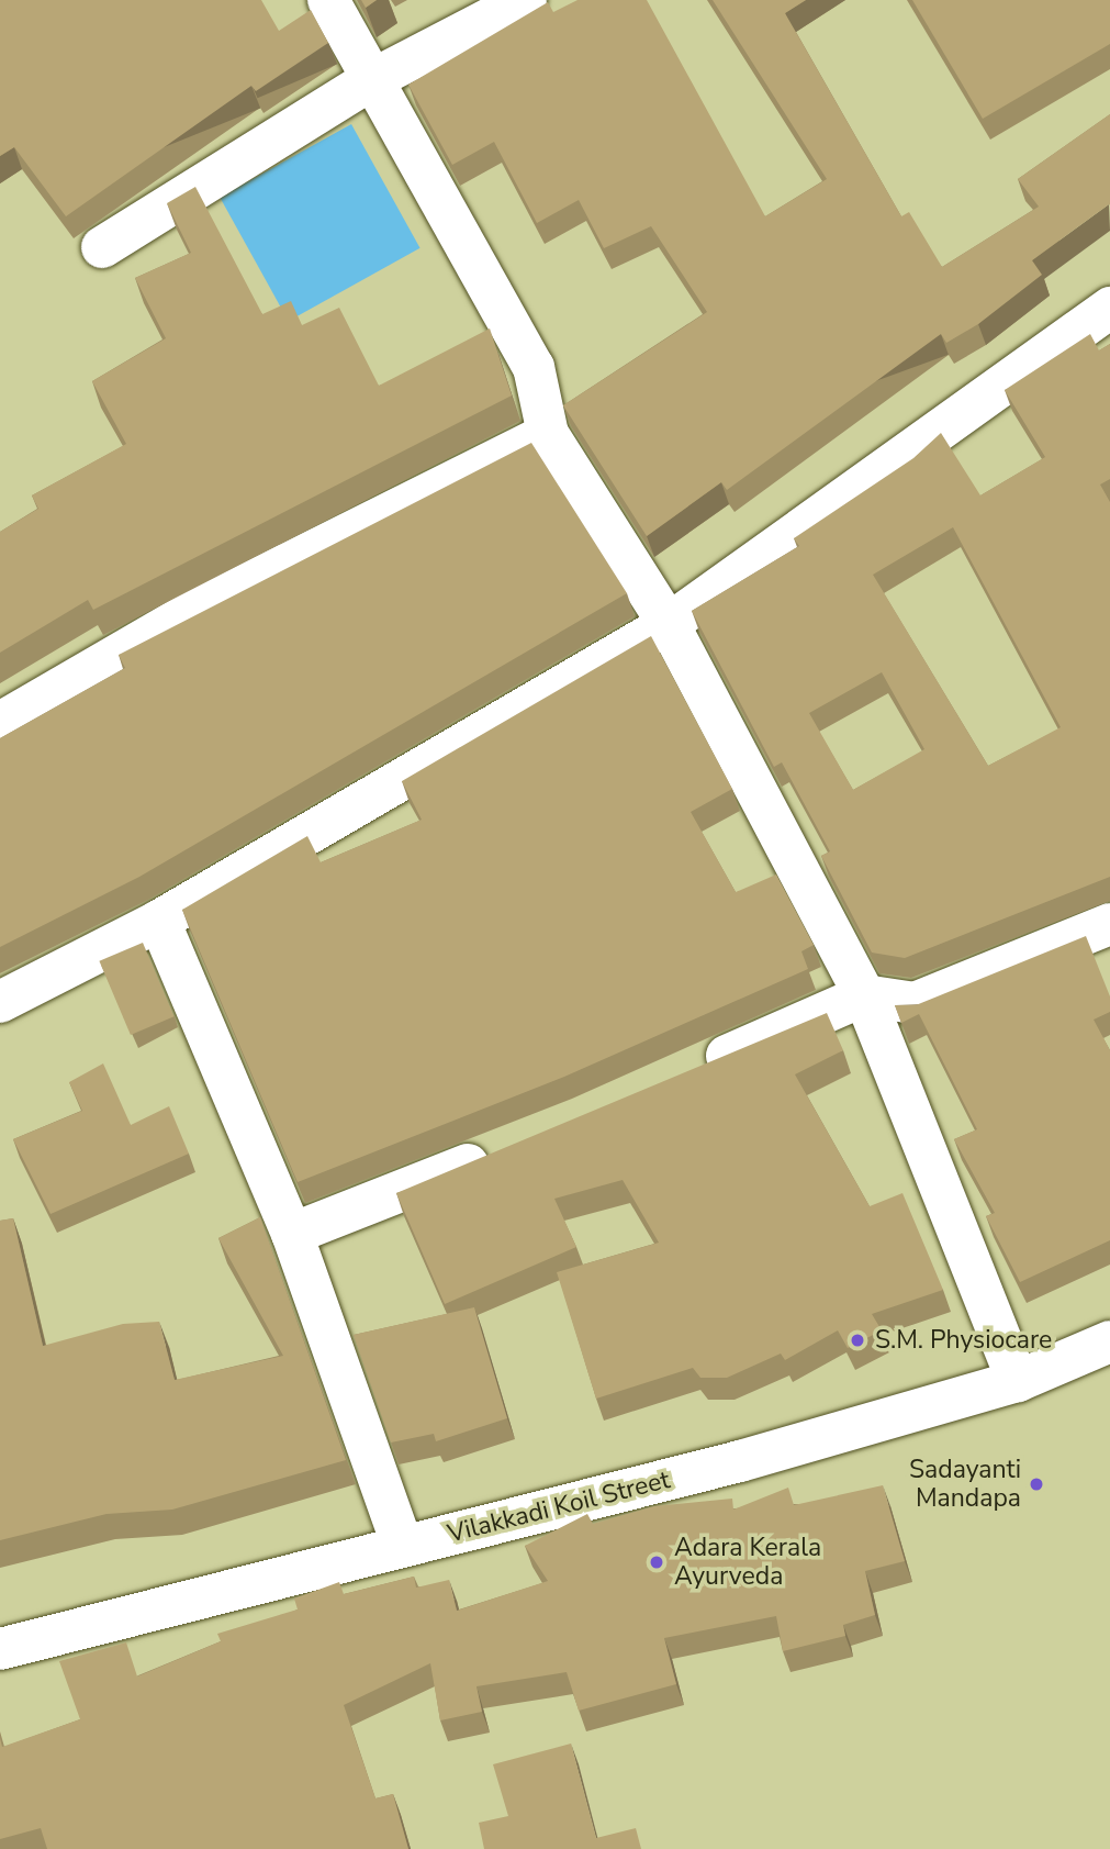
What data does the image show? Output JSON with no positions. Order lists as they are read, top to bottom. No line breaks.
{"streets":{"street":["Vilakkadi Koil Street"]},"places":["S.M. Physiocare","Sadayanti Mandapa","Adara Kerala Ayurveda"]}
